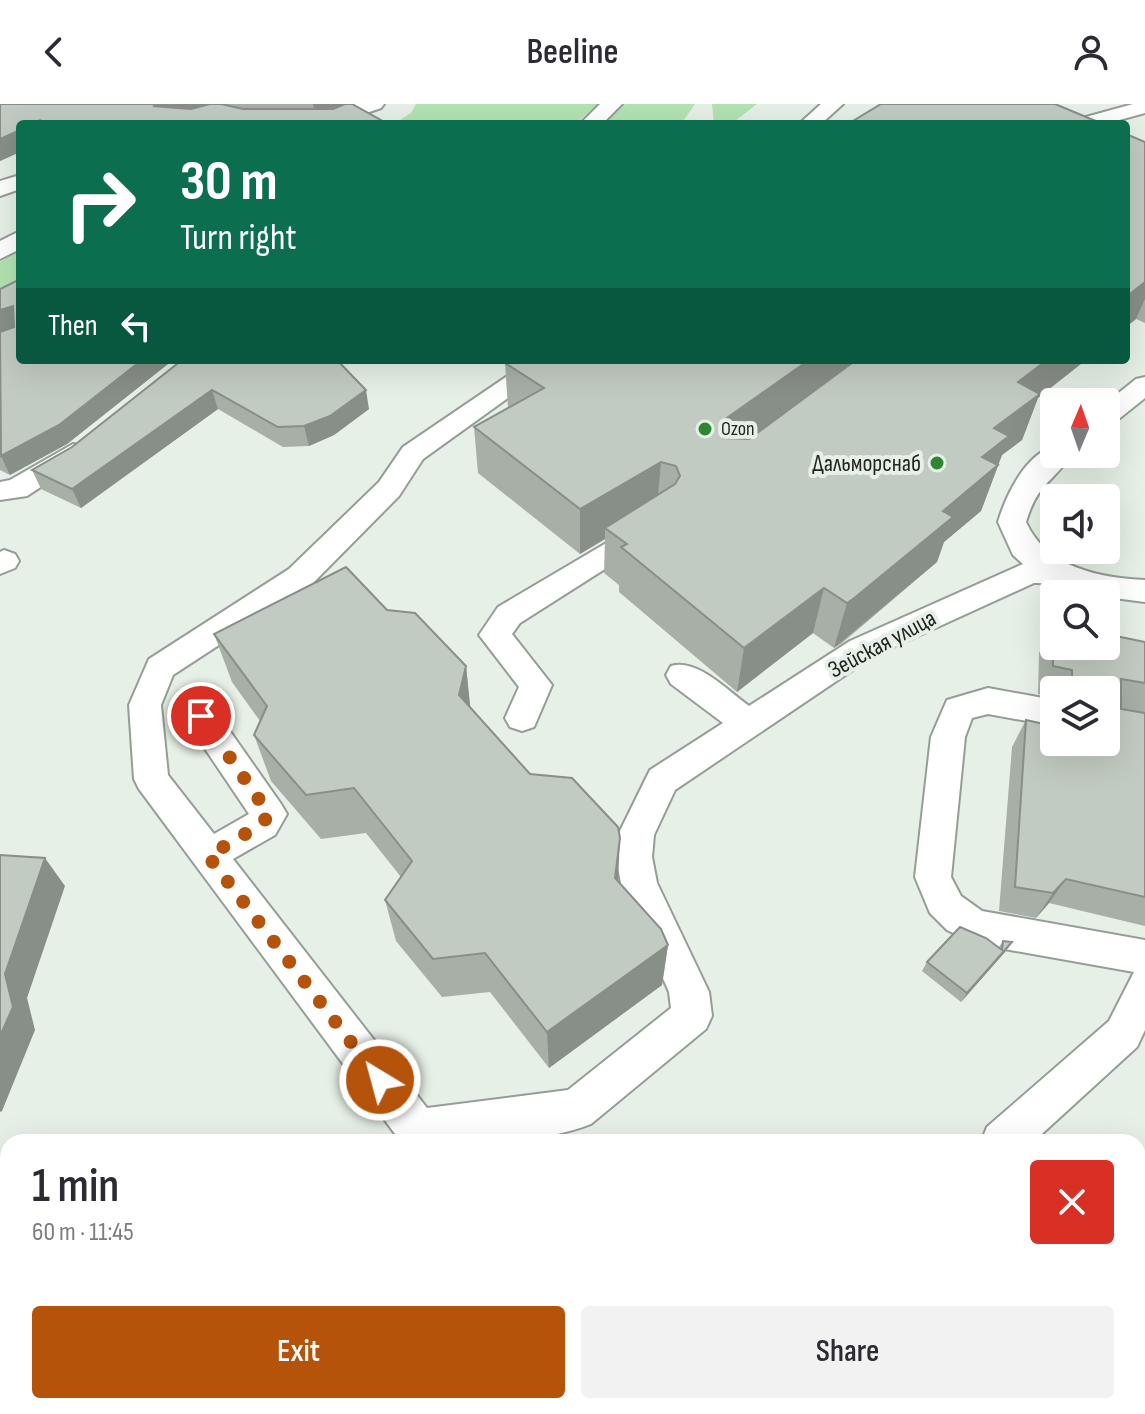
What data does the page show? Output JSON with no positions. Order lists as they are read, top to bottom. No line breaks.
{"streets":{"lane":["Зейская улица"]},"places":["Ozon","Дальморснаб"],"north":"top","page":{"header":"Beeline","turn":["30 m","Turn right"],"then":"Then","heading":["1 min","60 m · 11:45"],"buttons":["Exit","Share"]}}
